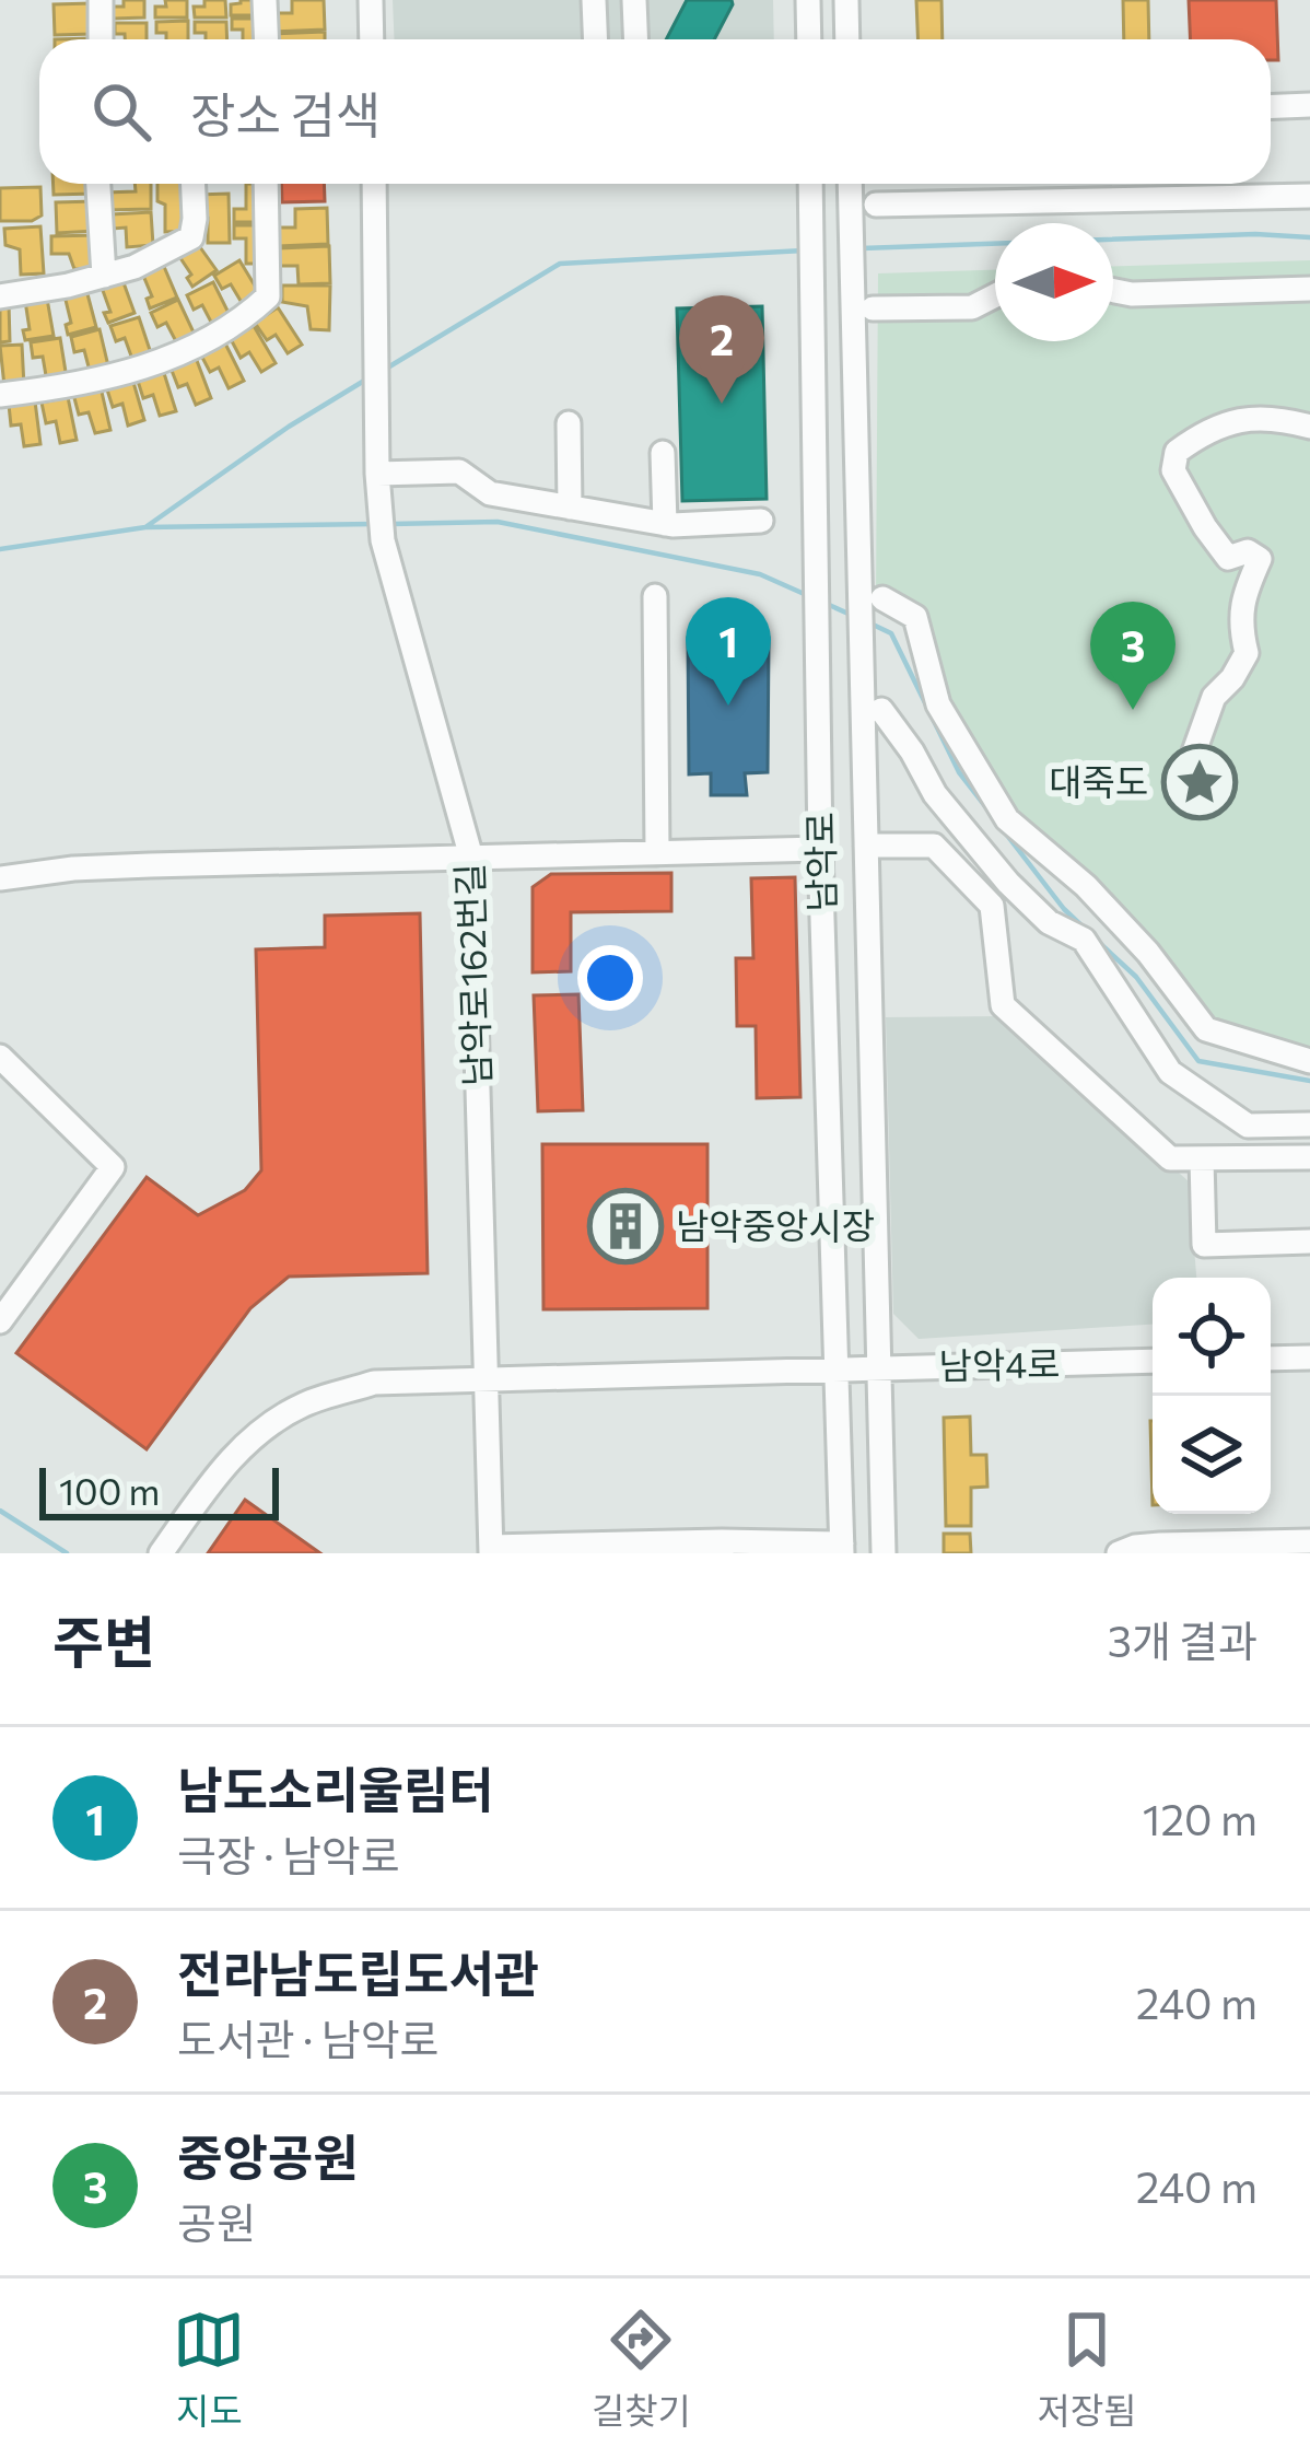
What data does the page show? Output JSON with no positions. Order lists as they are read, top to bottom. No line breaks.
{"streets":{"street":["남악로","남악로162번길","남악4로"]},"crossings":[["남악로","남악4로"],["남악로162번길","남악4로"]],"places":{"place":["대죽도"],"building":["남악중앙시장"]},"scale_bar":"100 m","north":"right","page":{"search":"장소 검색","pins":["2","1","3"],"scale":"100 m","heading":["주변","3개 결과"],"list":[{"mark":"1","name":"남도소리울림터","note":"극장 · 남악로","value":"120 m"},{"mark":"2","name":"전라남도립도서관","note":"도서관 · 남악로","value":"240 m"},{"mark":"3","name":"중앙공원","note":"공원","value":"240 m"}],"nav":["지도","길찾기","저장됨"]}}
